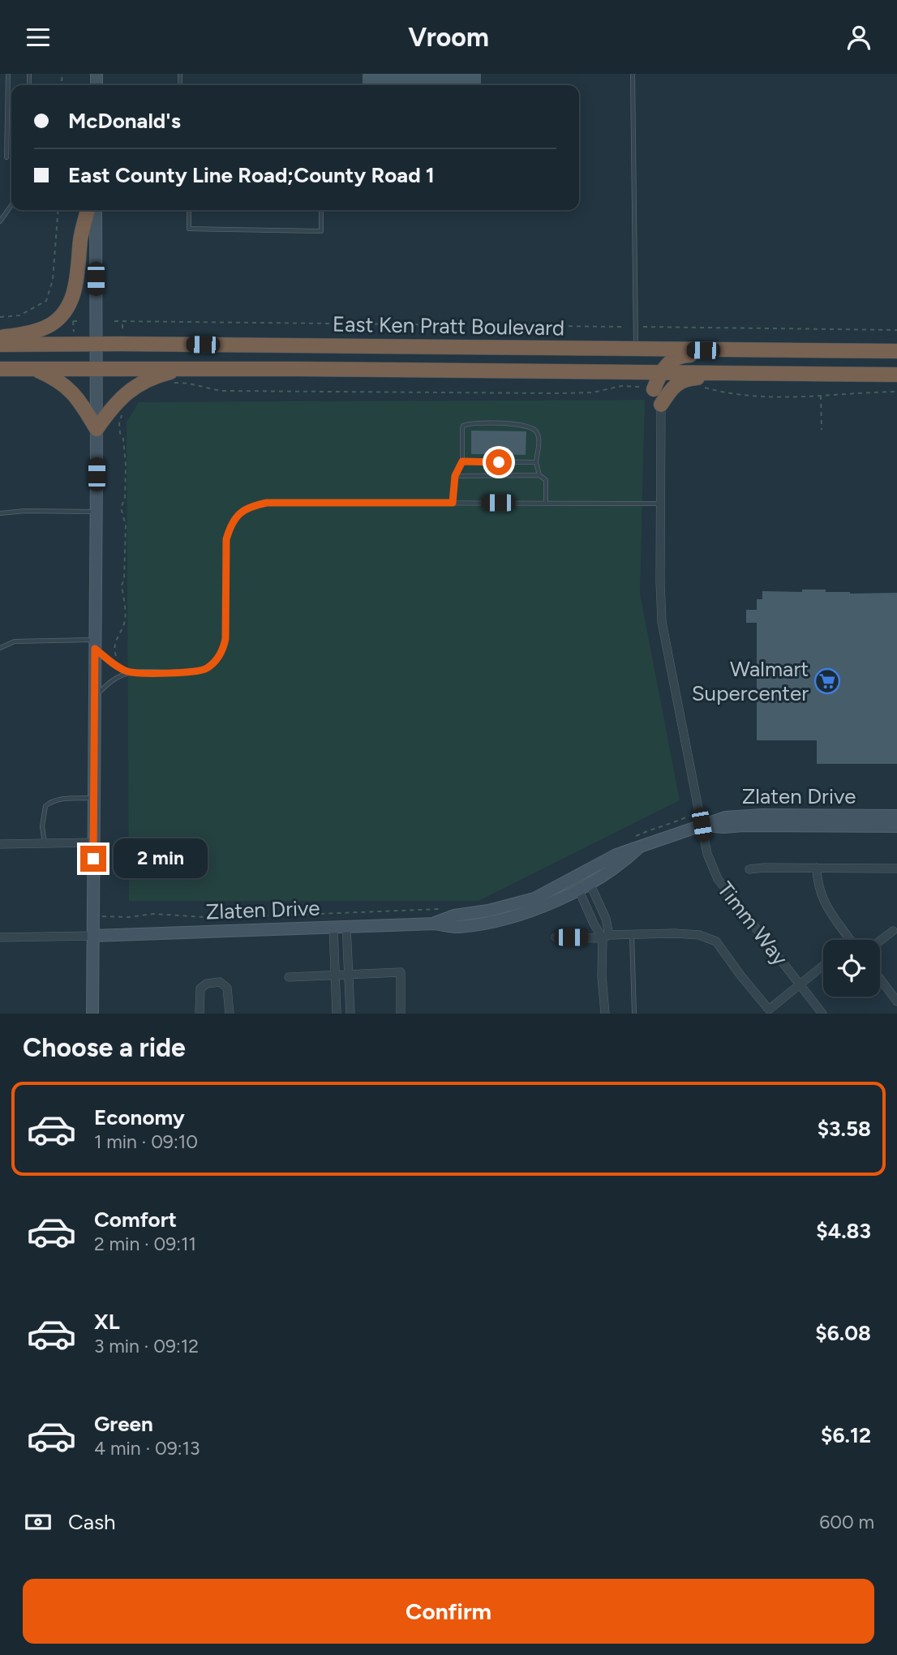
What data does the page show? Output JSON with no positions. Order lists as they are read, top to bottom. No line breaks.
{"streets":{"highway":["East Ken Pratt Boulevard"],"street":["Zlaten Drive","Timm Way"]},"crossings":[["Zlaten Drive","Timm Way"]],"places":{"supermarket":["Walmart Supercenter"]},"page":{"header":"Vroom","banner":["McDonald's","East County Line Road;County Road 1"],"bubble":"2 min","heading":"Choose a ride","list":[{"name":"Economy","note":"1 min · 09:10","value":"$3.58"},{"name":"Comfort","note":"2 min · 09:11","value":"$4.83"},{"name":"XL","note":"3 min · 09:12","value":"$6.08"},{"name":"Green","note":"4 min · 09:13","value":"$6.12"}],"pay":["Cash","600 m"],"buttons":"Confirm"}}
